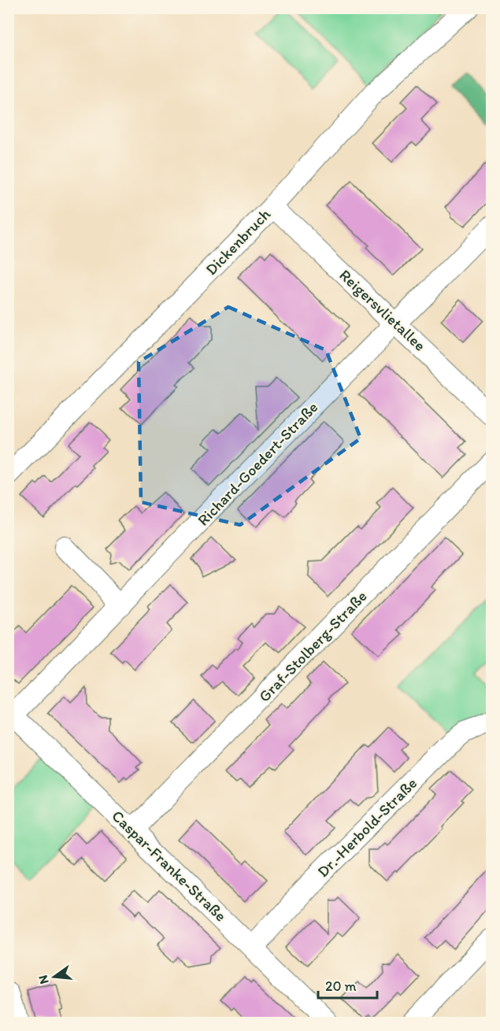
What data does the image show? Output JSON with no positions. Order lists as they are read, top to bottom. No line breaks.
{"streets":{"street":["Dickenbruch","Reigersvlietallee","Richard-Goedert-Straße","Graf-Stolberg-Straße","Dr.-Herbold-Straße","Caspar-Franke-Straße"]},"crossings":[["Dickenbruch","Reigersvlietallee"],["Reigersvlietallee","Richard-Goedert-Straße"],["Richard-Goedert-Straße","Caspar-Franke-Straße"],["Graf-Stolberg-Straße","Caspar-Franke-Straße"],["Dr.-Herbold-Straße","Caspar-Franke-Straße"]],"scale_bar":"20 m","north":"left"}
